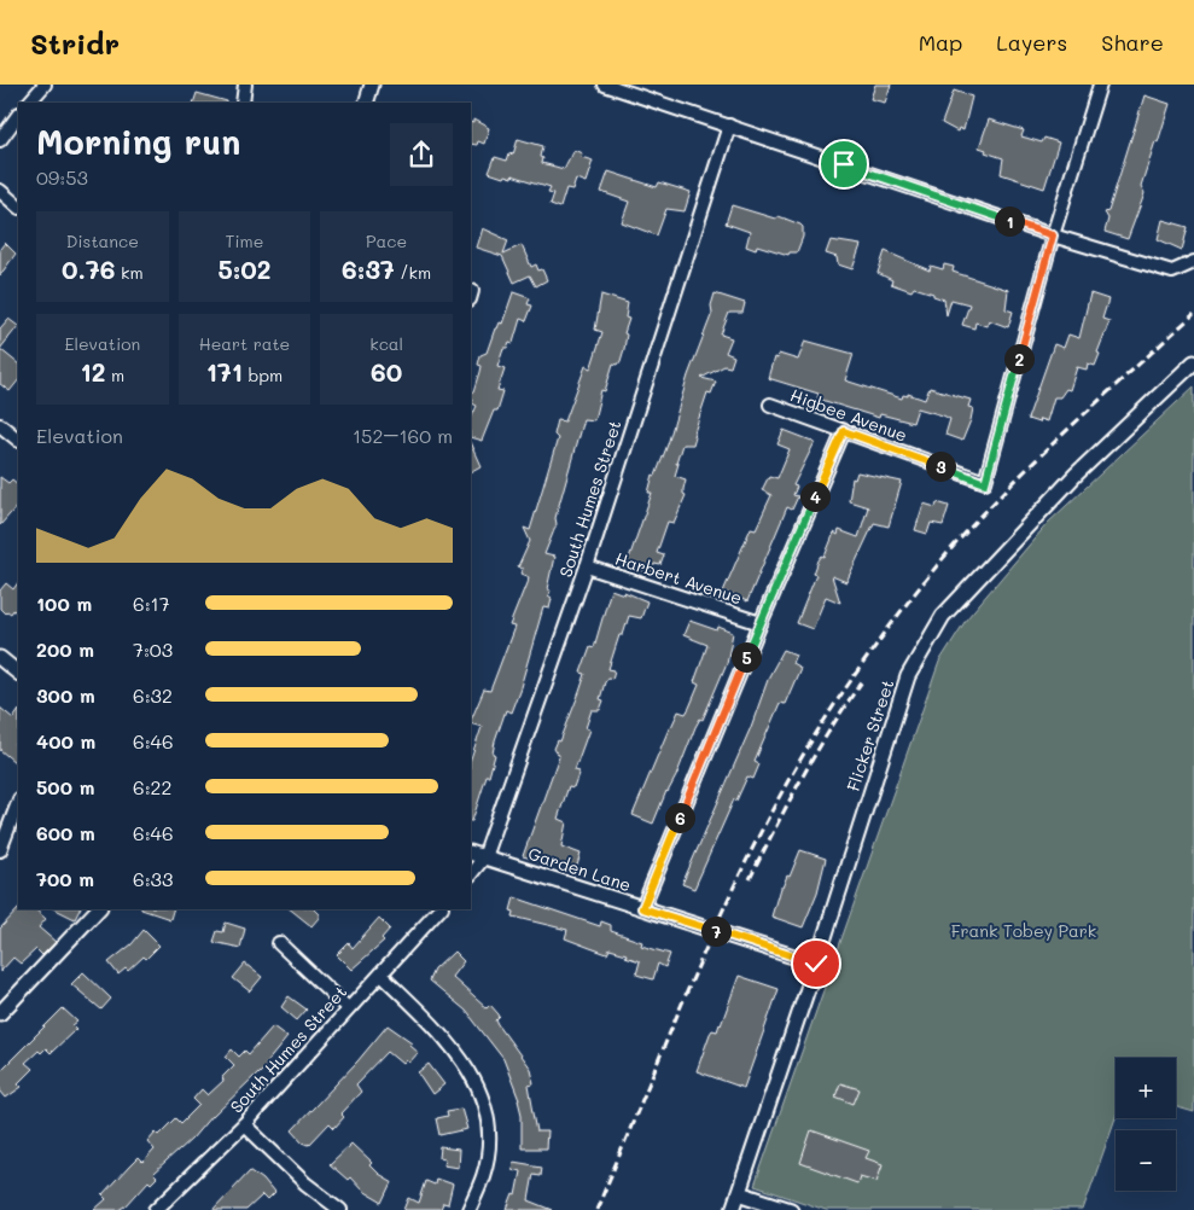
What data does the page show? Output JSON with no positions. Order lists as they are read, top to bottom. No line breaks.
{"streets":{"street":["Higbee Avenue","South Humes Street","Harbert Avenue","Flicker Street","Garden Lane"]},"crossings":[["South Humes Street","Harbert Avenue"],["South Humes Street","Garden Lane"],["Flicker Street","Garden Lane"]],"parks":["Frank Tobey Park"],"page":{"header":"Stridr","nav":["Map","Layers","Share"],"heading":["Morning run","09:53"],"stats":[["Distance","0.76 km"],["Time","5:02"],["Pace","6:37 /km"],["Elevation","12 m"],["Heart rate","171 bpm"],["kcal","60"]],"pins":["1","2","3","4","5","6","7"],"chart":["Elevation","152–160 m"],"list":[{"name":"100 m","note":"6:17"},{"name":"200 m","note":"7:03"},{"name":"300 m","note":"6:32"},{"name":"400 m","note":"6:46"},{"name":"500 m","note":"6:22"},{"name":"600 m","note":"6:46"},{"name":"700 m","note":"6:33"}],"map_buttons":["+","−"]}}
